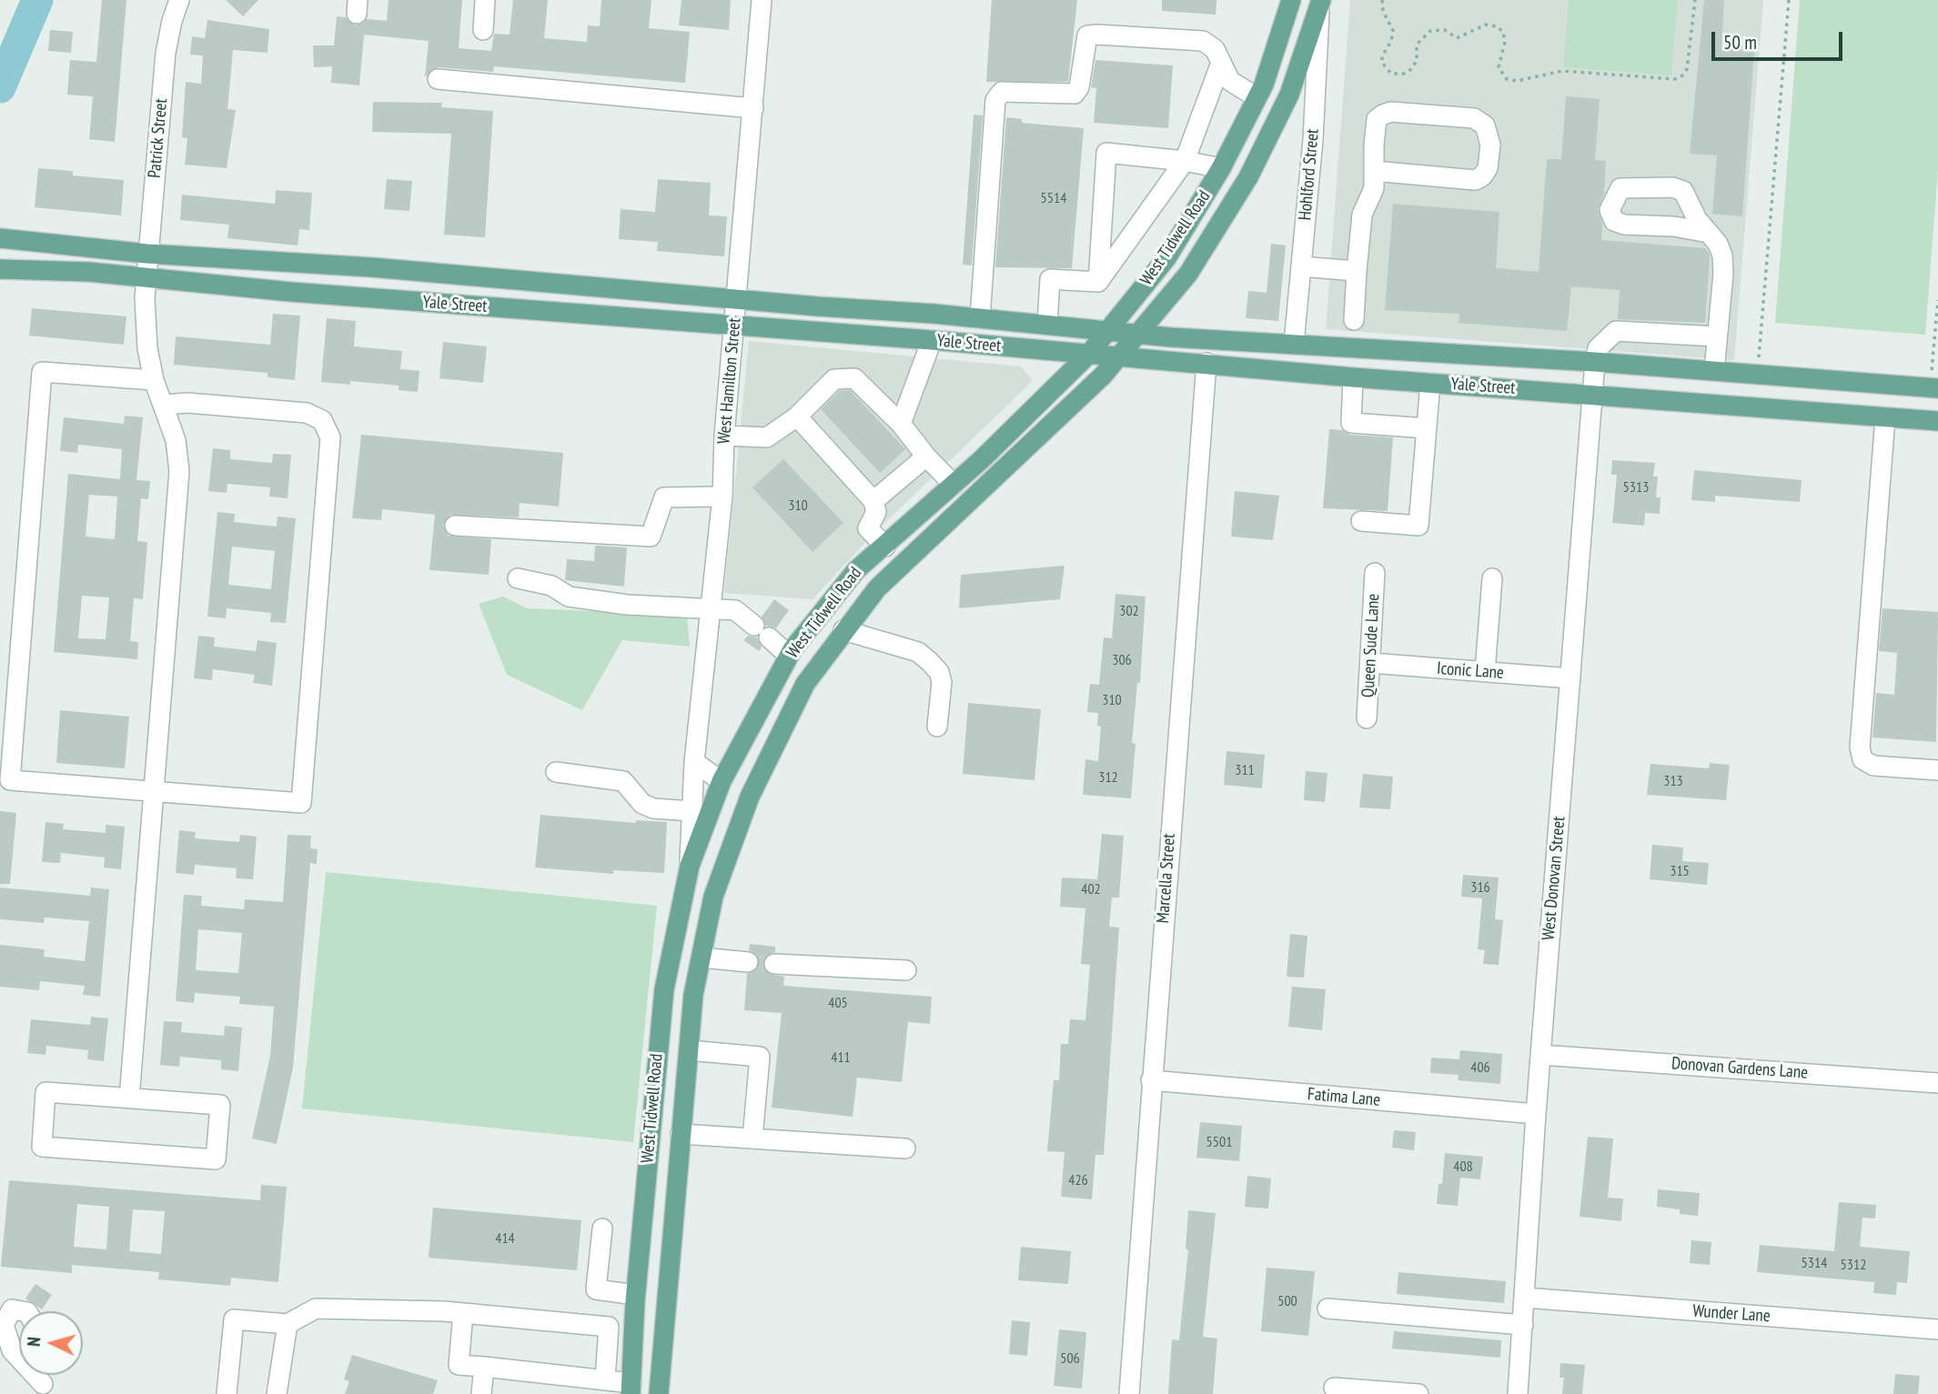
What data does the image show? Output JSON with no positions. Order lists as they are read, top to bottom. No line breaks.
{"streets":{"main road":["West Tidwell Road","Yale Street"],"street":["Patrick Street","Hohlford Street","West Hamilton Street","Queen Sude Lane","Iconic Lane","Marcella Street","West Donovan Street","Donovan Gardens Lane","Fatima Lane","Wunder Lane"]},"crossings":[["Patrick Street","Yale Street"],["Hohlford Street","West Tidwell Road"],["Hohlford Street","Yale Street"],["West Tidwell Road","Yale Street"],["West Tidwell Road","West Hamilton Street"],["Yale Street","West Hamilton Street"],["Yale Street","Marcella Street"],["Yale Street","West Donovan Street"],["Queen Sude Lane","Iconic Lane"],["Iconic Lane","West Donovan Street"],["Marcella Street","Fatima Lane"],["West Donovan Street","Donovan Gardens Lane"],["West Donovan Street","Fatima Lane"],["West Donovan Street","Wunder Lane"]],"house_numbers":["5514","5313","310","302","306","310","311","312","313","315","316","402","405","411","406","5501","408","426","414","5314","5312","500","506"],"scale_bar":"50 m","north":"left"}
